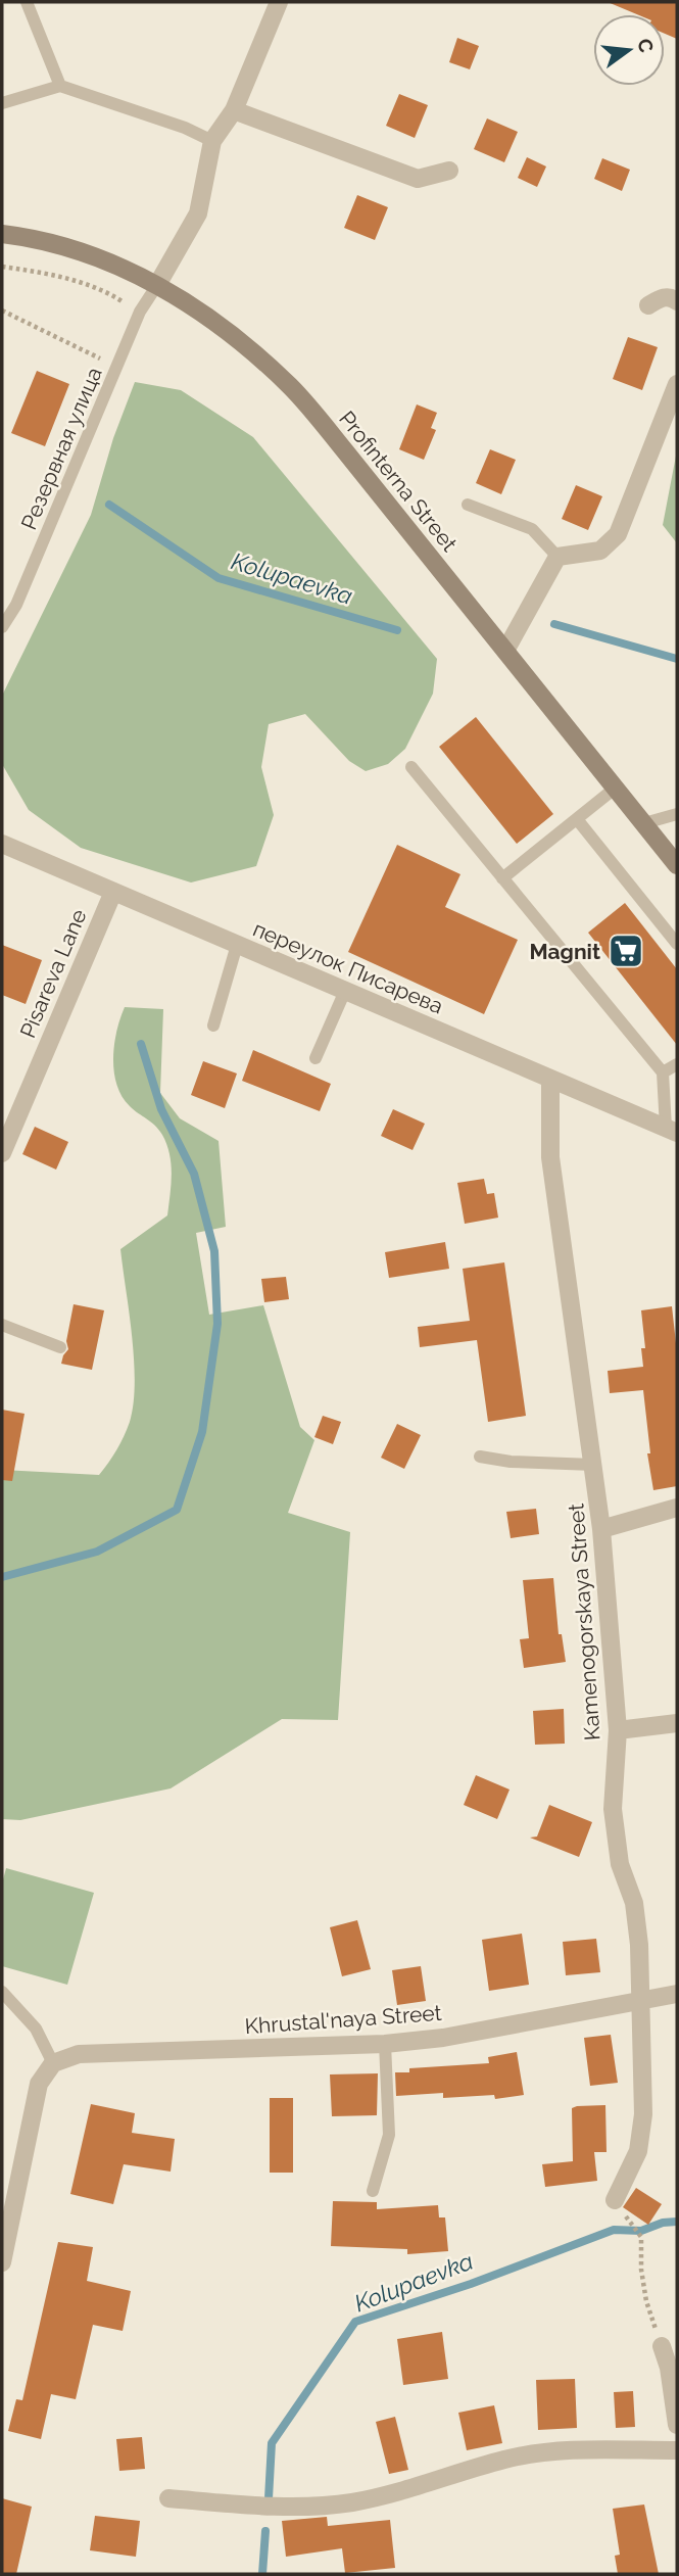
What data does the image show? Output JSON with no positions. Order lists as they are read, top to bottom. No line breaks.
{"streets":{"main road":["Profinterna Street"],"street":["переулок Писарева","Pisareva Lane","Kamenogorskaya Street","Khrustal'naya Street"],"lane":["Резервная улица"]},"crossings":[["Резервная улица","Profinterna Street"],["переулок Писарева","Pisareva Lane"],["переулок Писарева","Kamenogorskaya Street"],["Kamenogorskaya Street","Khrustal'naya Street"]],"water":["Kolupaevka"],"places":{"supermarket":["Magnit"]},"north":"right"}
